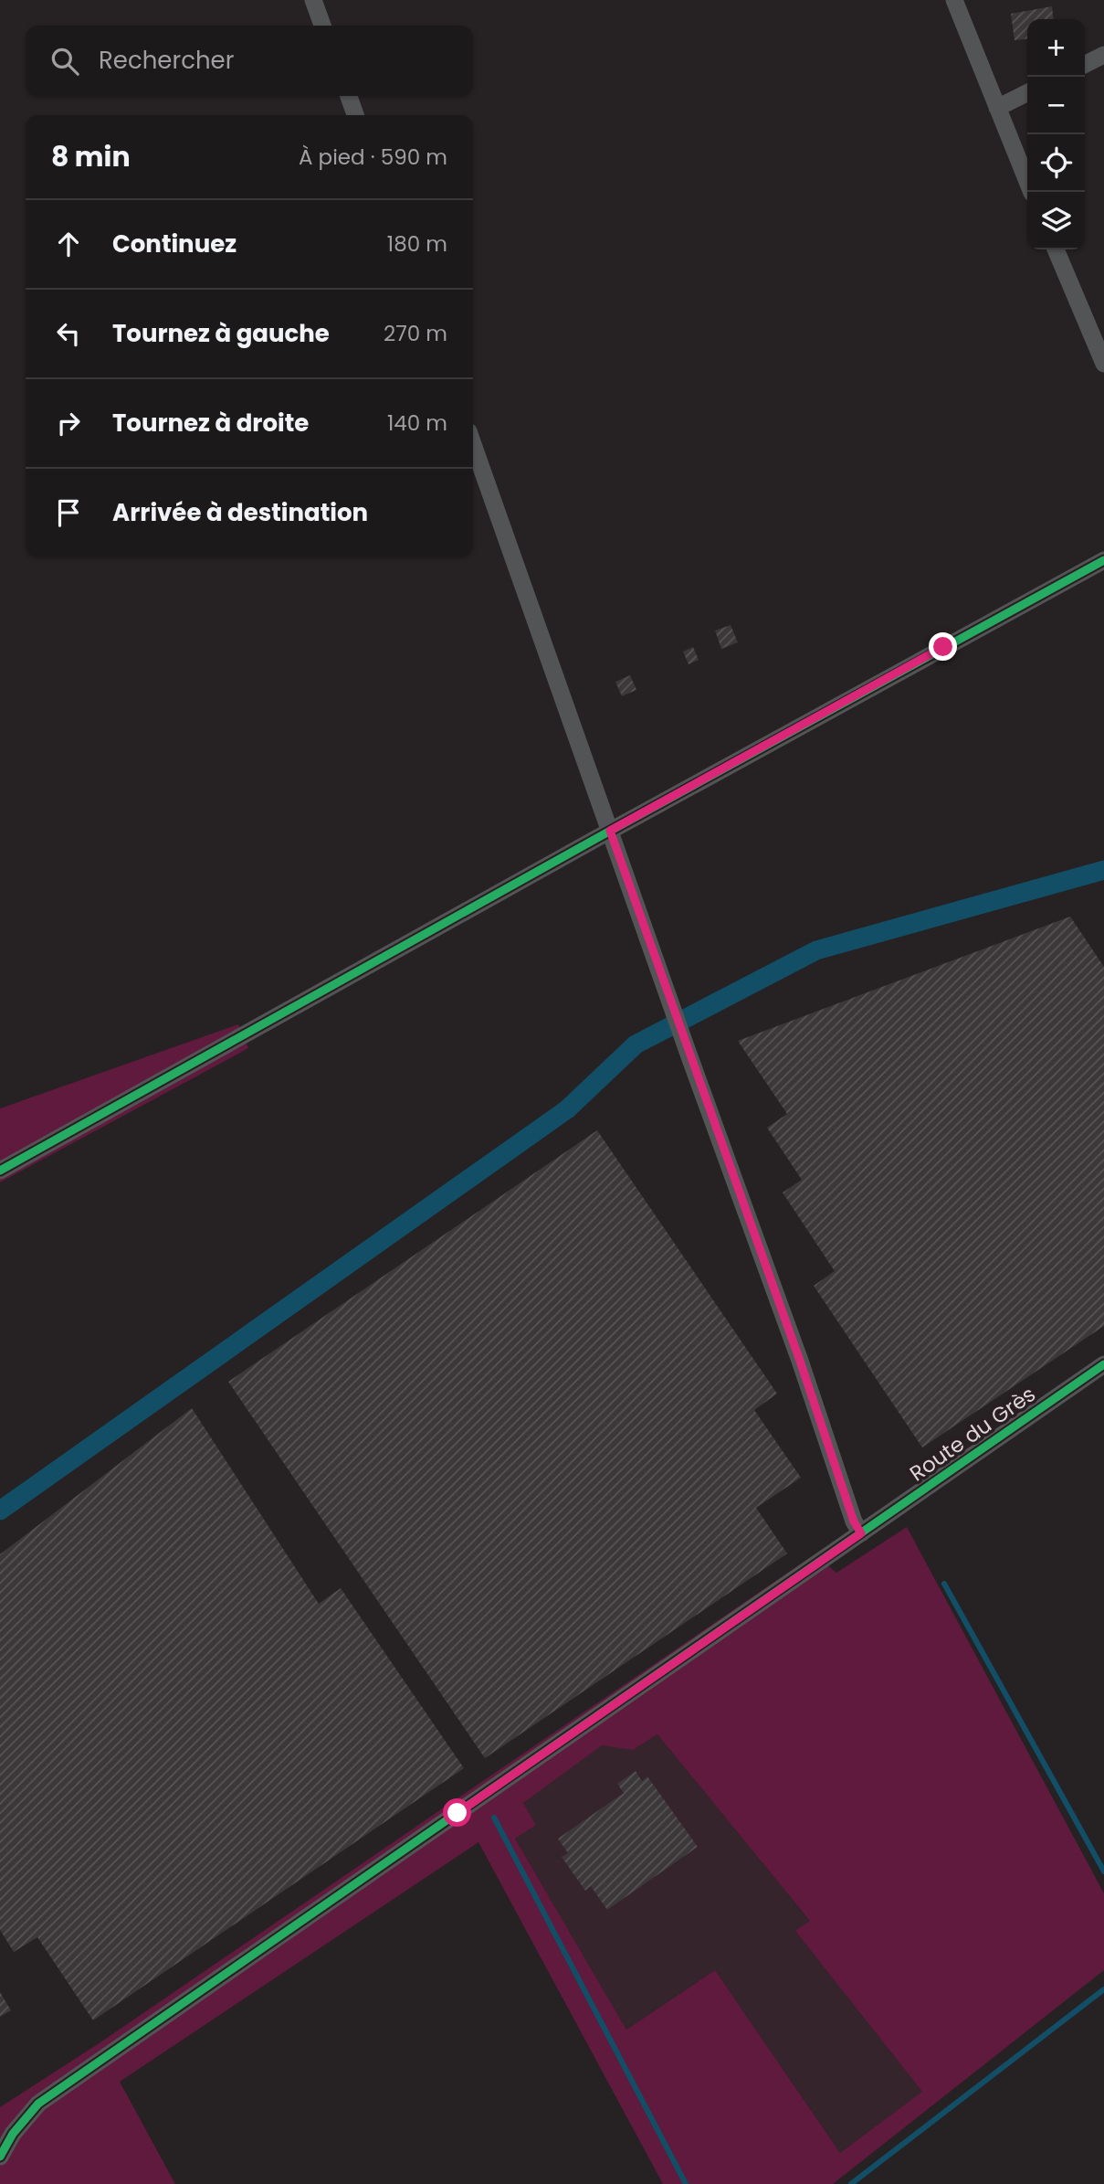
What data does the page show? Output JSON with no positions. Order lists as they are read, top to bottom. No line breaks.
{"streets":{"street":["Route du Grès"]},"page":{"map_buttons":["+","−"],"search":"Rechercher","heading":["8 min","À pied · 590 m"],"list":[["Continuez","180 m"],["Tournez à gauche","270 m"],["Tournez à droite","140 m"],"Arrivée à destination"]}}
